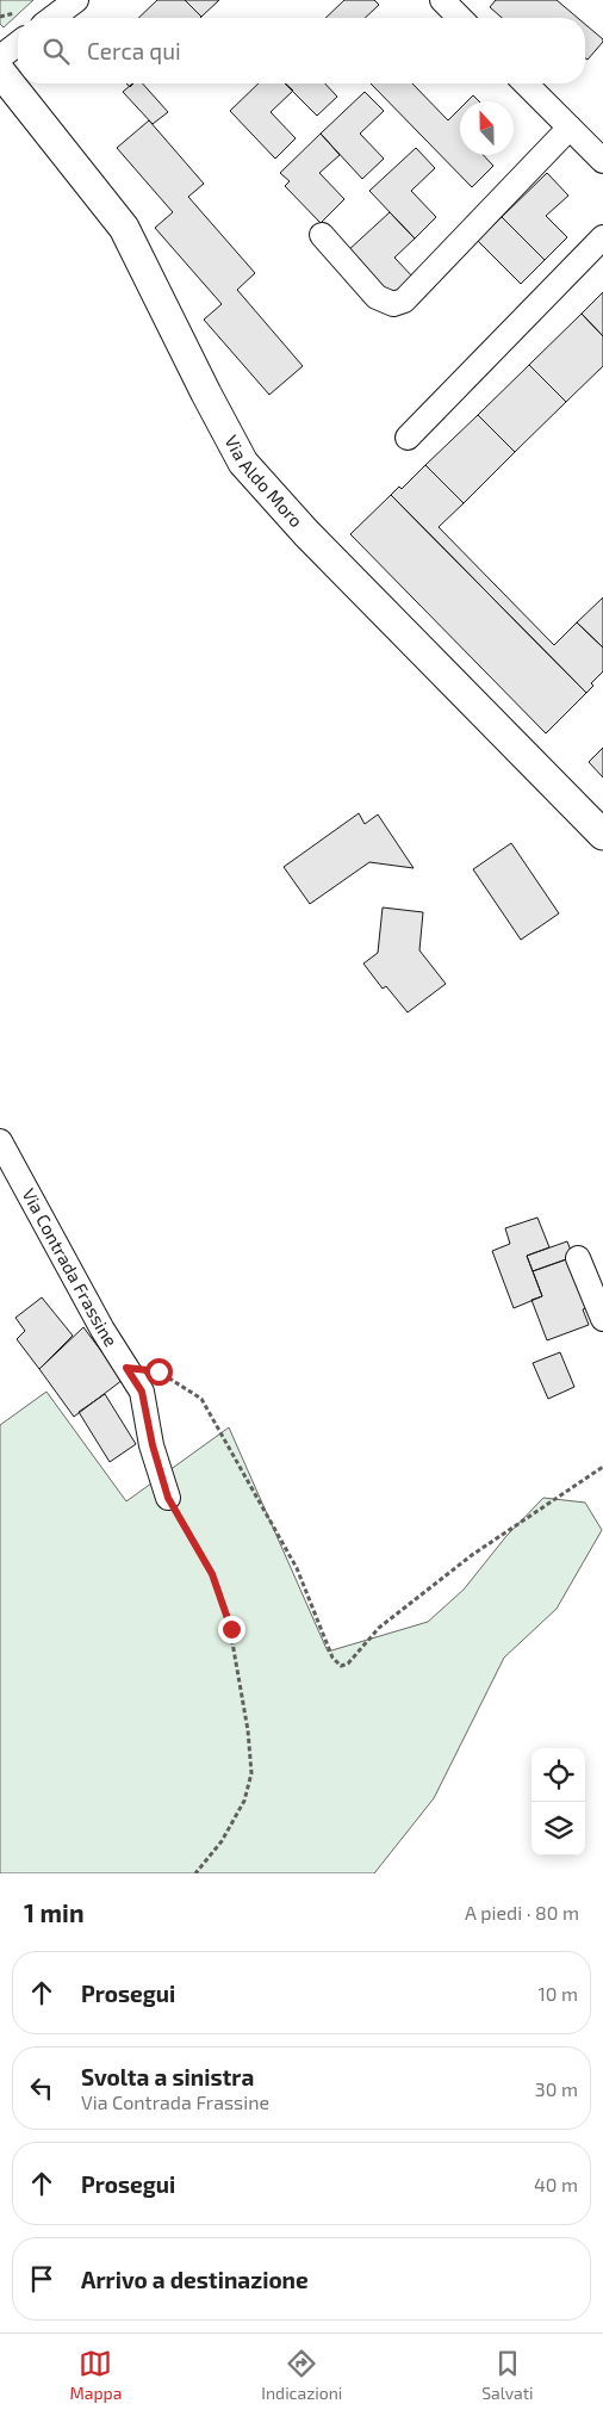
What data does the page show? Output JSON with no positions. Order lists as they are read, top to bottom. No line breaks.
{"streets":{"street":["Via Aldo Moro","Via Contrada Frassine"]},"north":"top","page":{"search":"Cerca qui","heading":["1 min","A piedi · 80 m"],"list":[["Prosegui","10 m"],["Svolta a sinistra","Via Contrada Frassine","30 m"],["Prosegui","40 m"],"Arrivo a destinazione"],"nav":["Mappa","Indicazioni","Salvati"]}}
